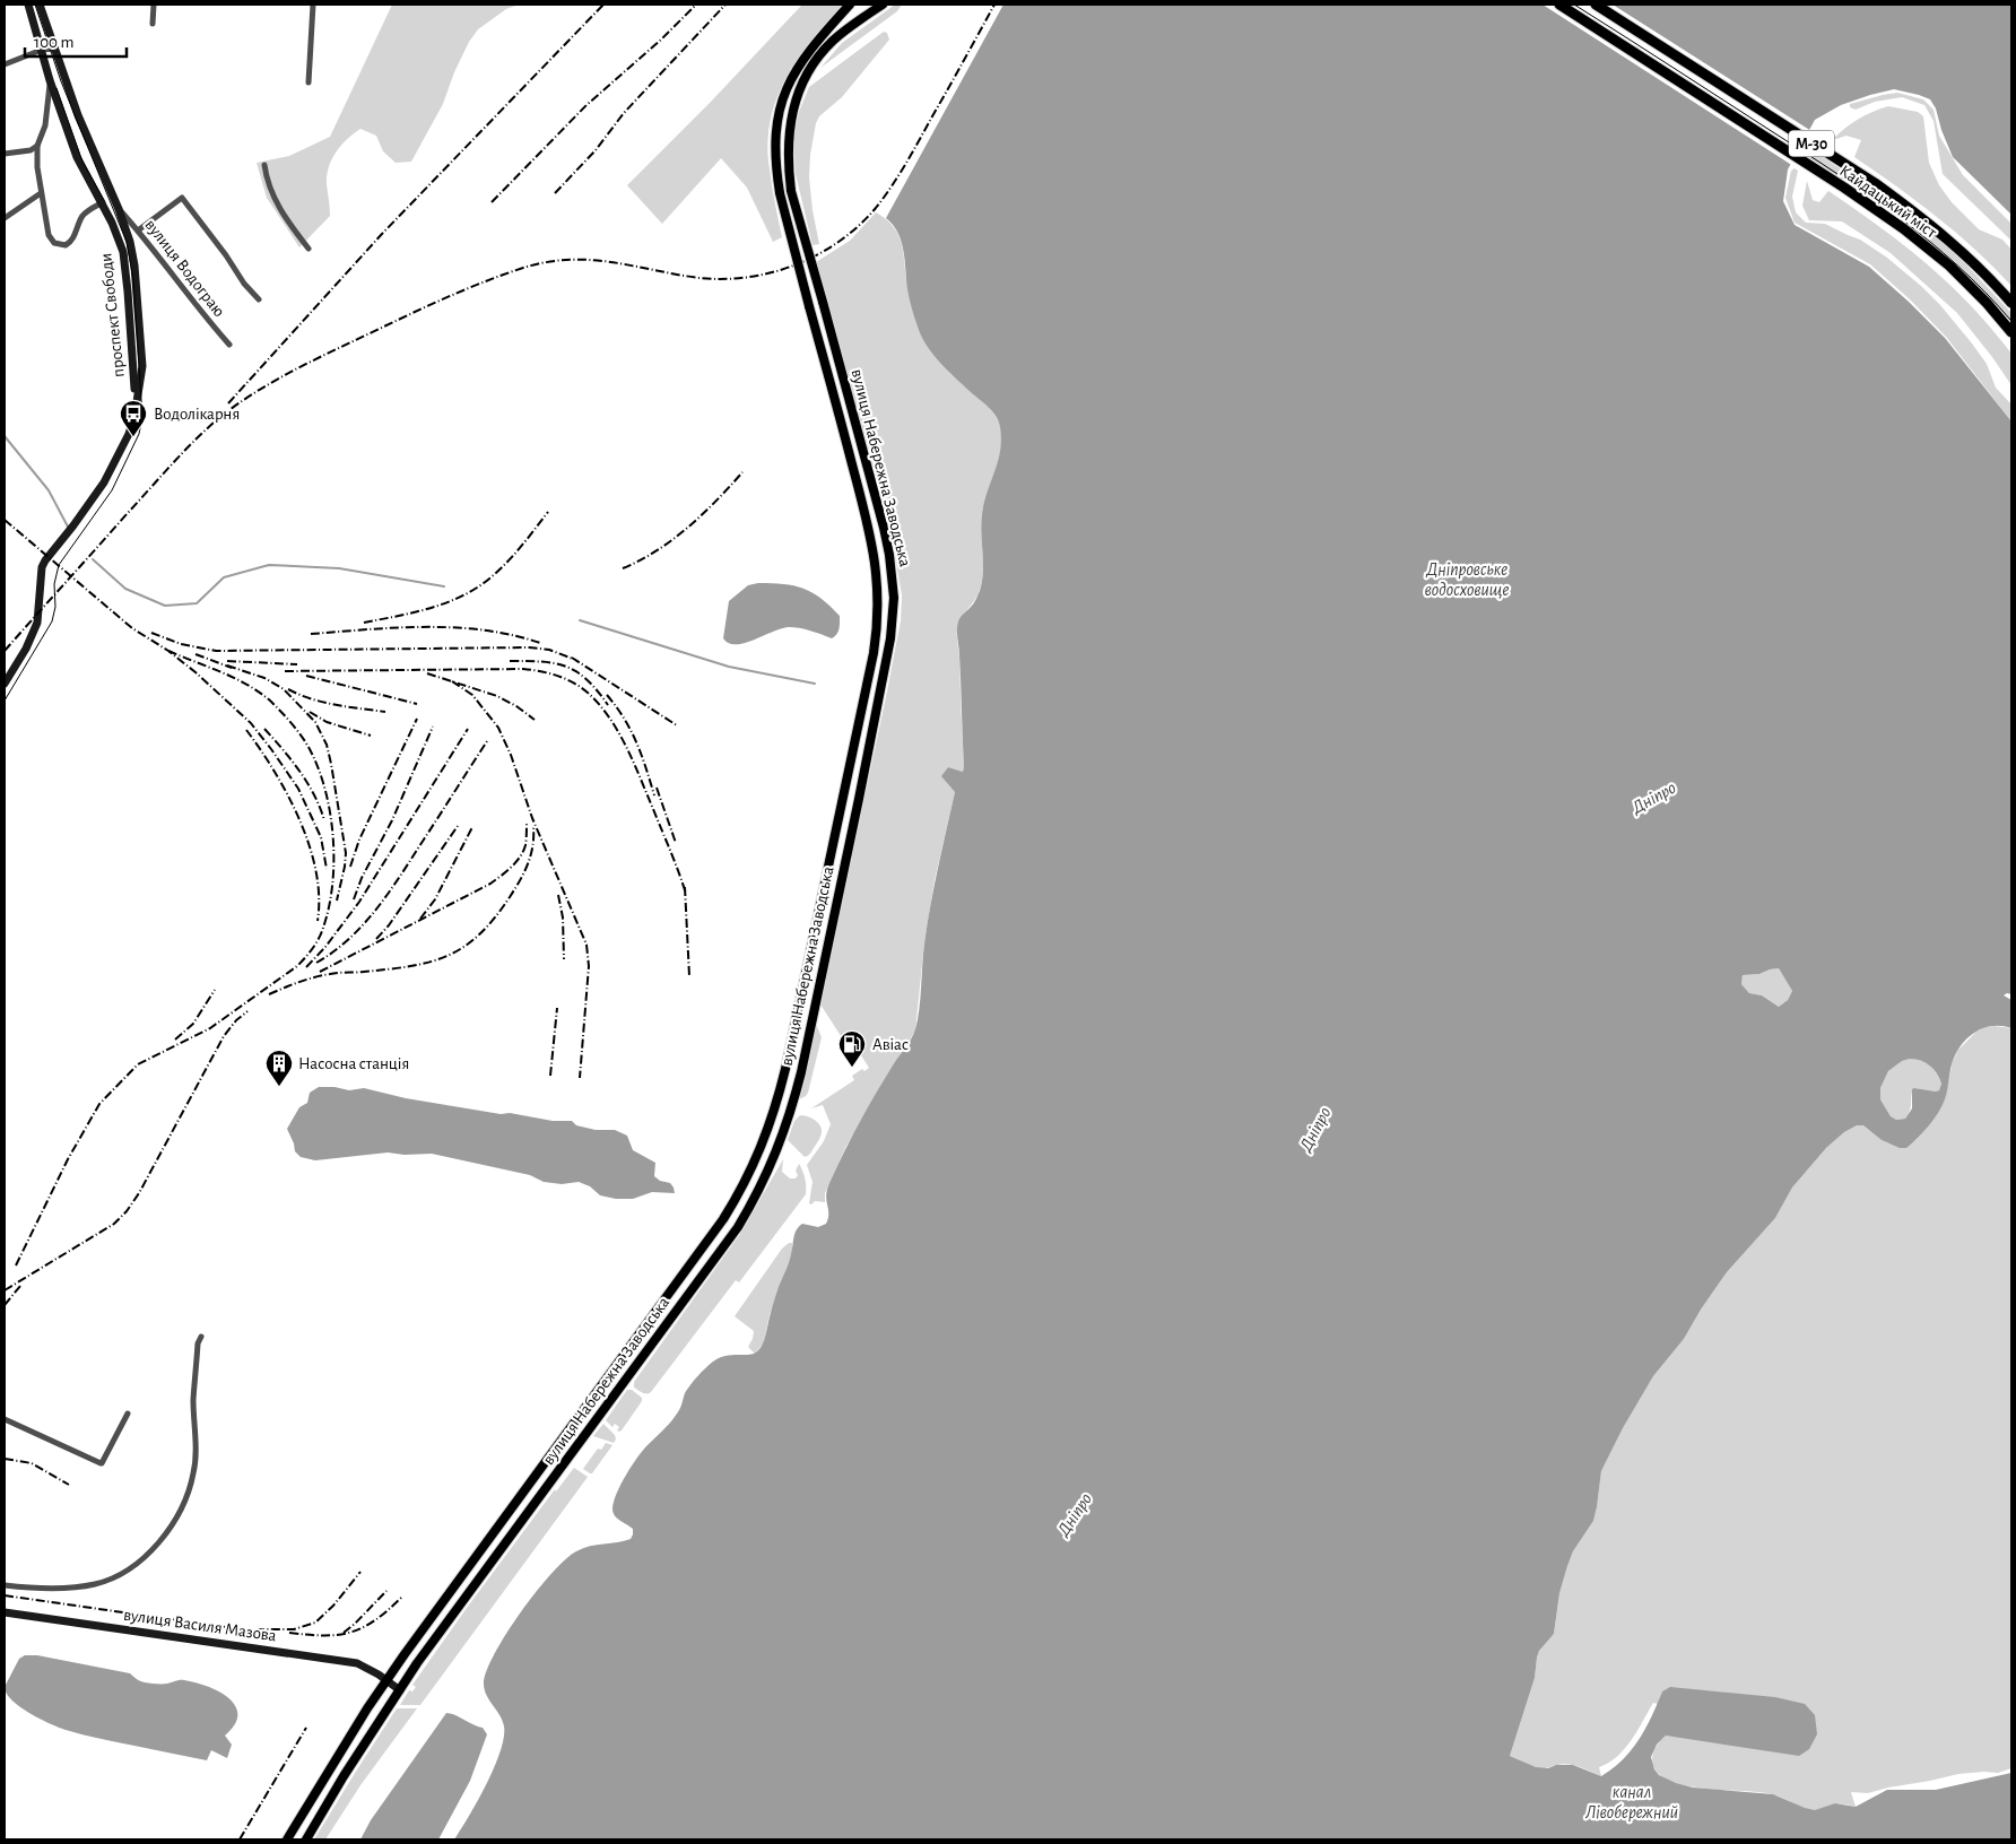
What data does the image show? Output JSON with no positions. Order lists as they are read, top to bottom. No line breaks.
{"streets":{"highway":["М-30","Кайдацький міст"],"main road":["вулиця Набережна Заводська"],"street":["вулиця Водограю","проспект Свободи","вулиця Василя Мазова"]},"crossings":[["вулиця Водограю","проспект Свободи"],["вулиця Набережна Заводська","вулиця Василя Мазова"]],"water":["Дніпровське водосховище","Дніпро","канал Лівобережний"],"places":{"bus stop":["Водолікарня"],"fuel station":["Авіас"],"building":["Насосна станція"]},"scale_bar":"100 m"}
